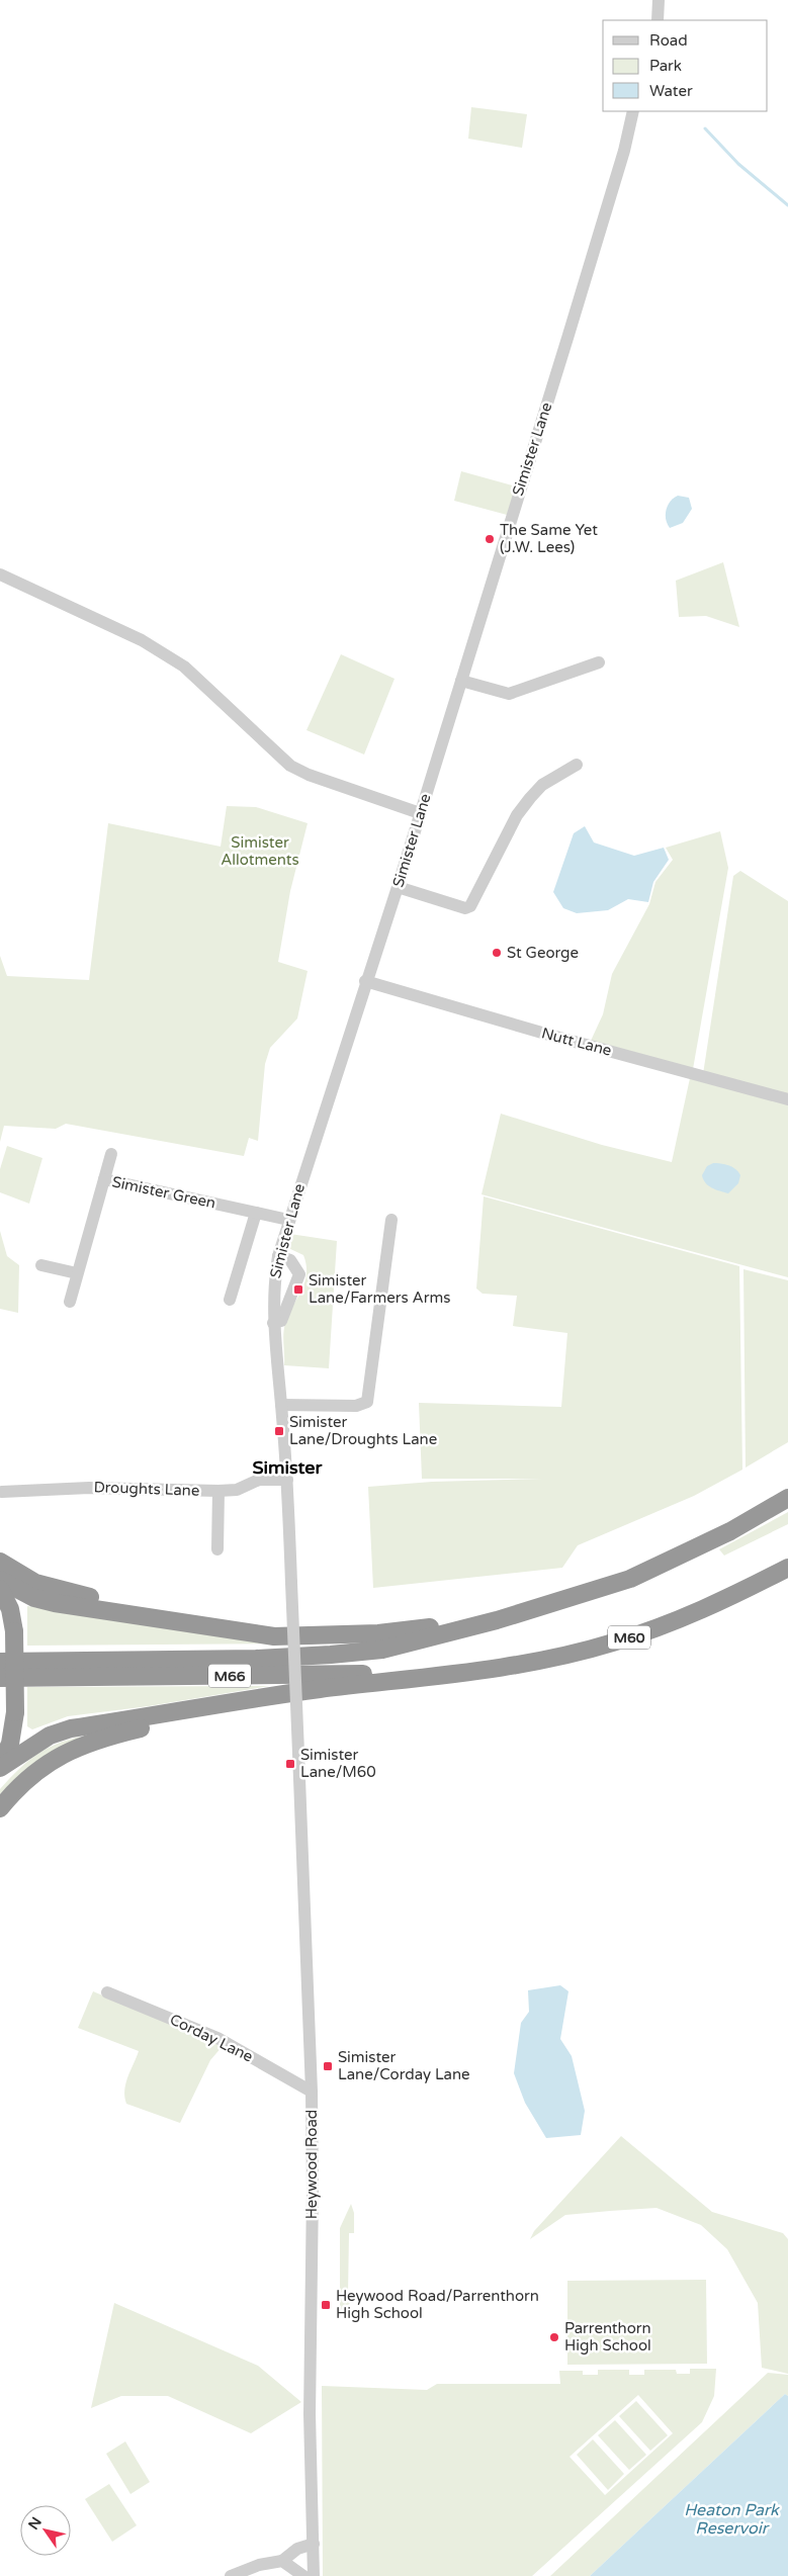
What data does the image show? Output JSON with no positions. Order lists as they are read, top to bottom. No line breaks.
{"streets":{"highway":["M60","M66"],"street":["Simister Lane","Nutt Lane","Simister Green","Droughts Lane","Corday Lane","Heywood Road"]},"crossings":[["Simister Lane","Nutt Lane"],["Simister Lane","Simister Green"],["Simister Lane","Droughts Lane"],["Simister Lane","Heywood Road"],["M60","M66"],["Corday Lane","Heywood Road"]],"districts":["Simister"],"water":["Heaton Park Reservoir"],"parks":["Simister Allotments"],"places":{"other":["The Same Yet (J.W. Lees)","St George","Parrenthorn High School"],"transit":["Simister Lane/Farmers Arms","Simister Lane/Droughts Lane","Simister Lane/M60","Simister Lane/Corday Lane","Heywood Road/Parrenthorn High School"]},"legend":["Road","Park","Water"],"north":"top left"}
